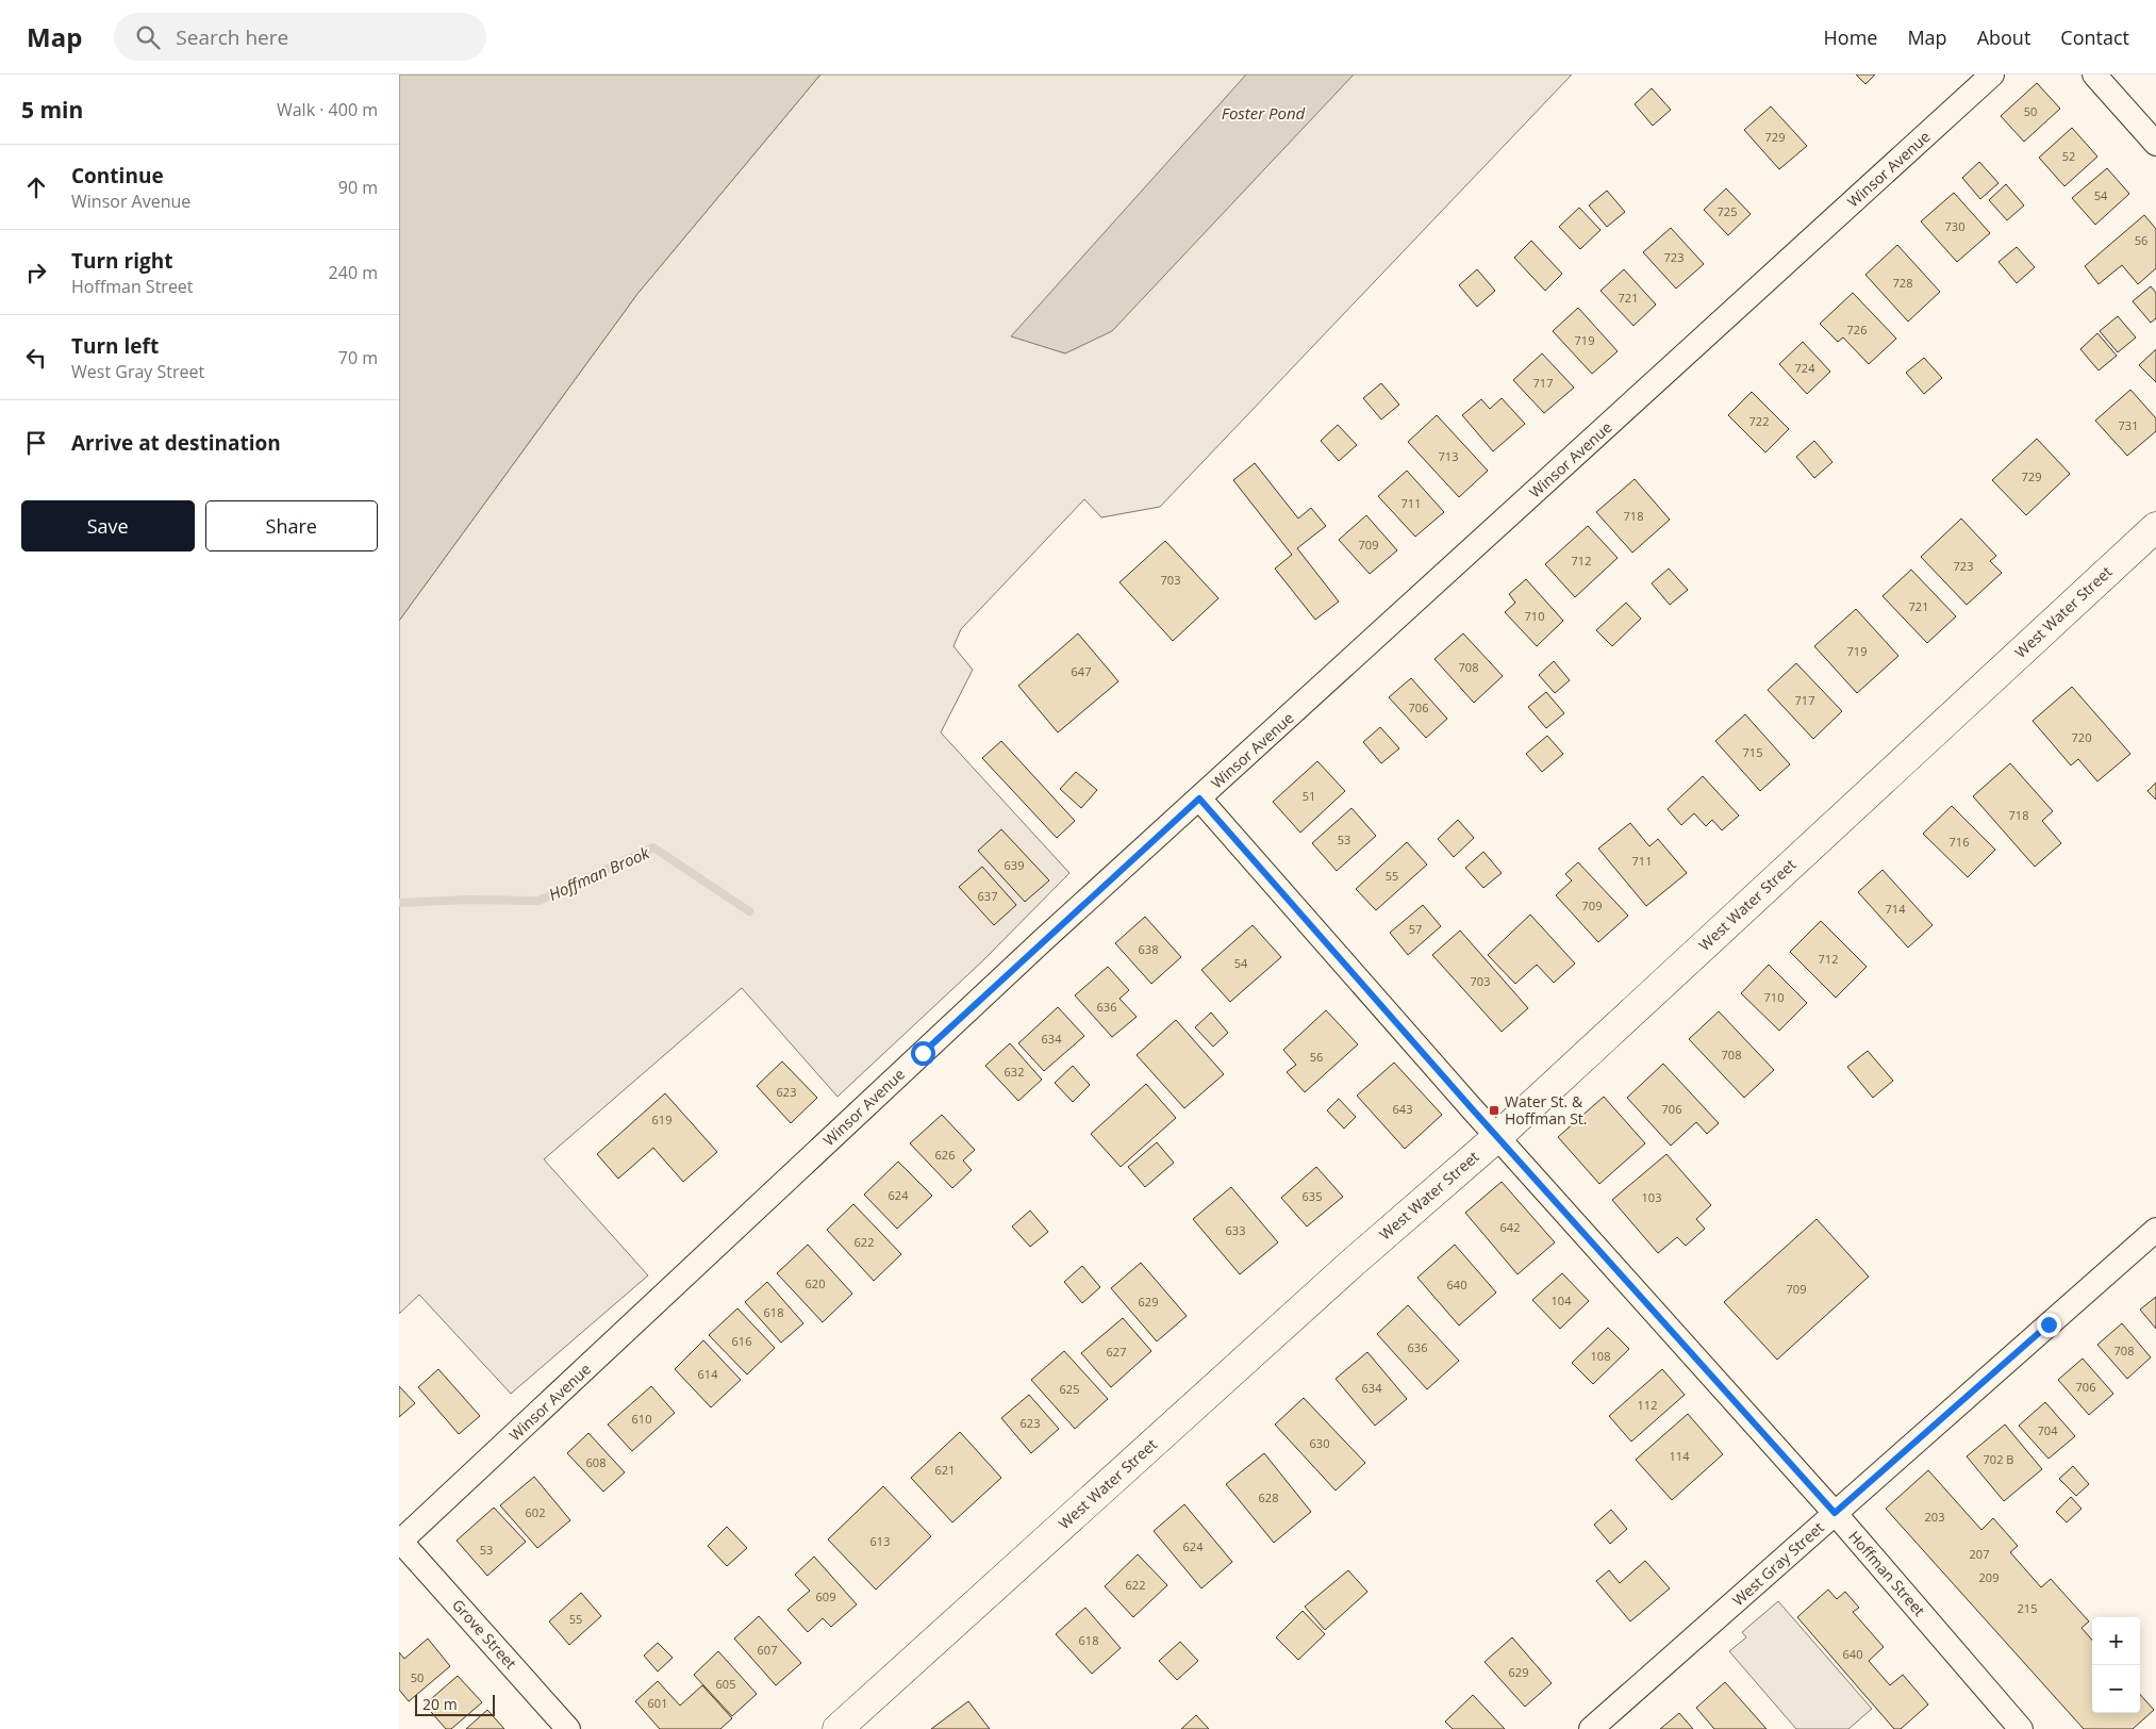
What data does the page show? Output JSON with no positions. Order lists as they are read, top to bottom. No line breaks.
{"streets":{"main road":["West Water Street"],"street":["Winsor Avenue","West Gray Street","Hoffman Street","Grove Street"]},"crossings":[["Winsor Avenue","Hoffman Street"],["Winsor Avenue","Grove Street"],["West Water Street","Hoffman Street"],["West Gray Street","Hoffman Street"]],"water":["Foster Pond","Hoffman Brook"],"places":{"transit":["Water St. & Hoffman St."]},"house_numbers":["50","729","52","54","725","730","56","723","728","721","726","719","724","717","722","731","713","729","711","718","709","712","723","703","721","710","719","708","647","717","706","720","715","51","718","53","716","711","639","55","637","709","714","57","638","712","54","703","710","636","634","708","56","632","623","643","706","619","626","624","635","103","642","633","622","620","640","709","104","629","618","616","636","708","627","108","614","706","634","625","112","610","623","704","630","114","702 B","608","621","628","602","203","613","624","53","207","209","622","609","215","55","618","607","640","629","50","605","601"],"scale_bar":"20 m","page":{"header":"Map","search":"Search here","nav":["Home","Map","About","Contact"],"heading":["5 min","Walk · 400 m"],"list":[["Continue","Winsor Avenue","90 m"],["Turn right","Hoffman Street","240 m"],["Turn left","West Gray Street","70 m"],"Arrive at destination"],"buttons":["Save","Share"],"map_buttons":["+","−"],"scale":"20 m"}}
